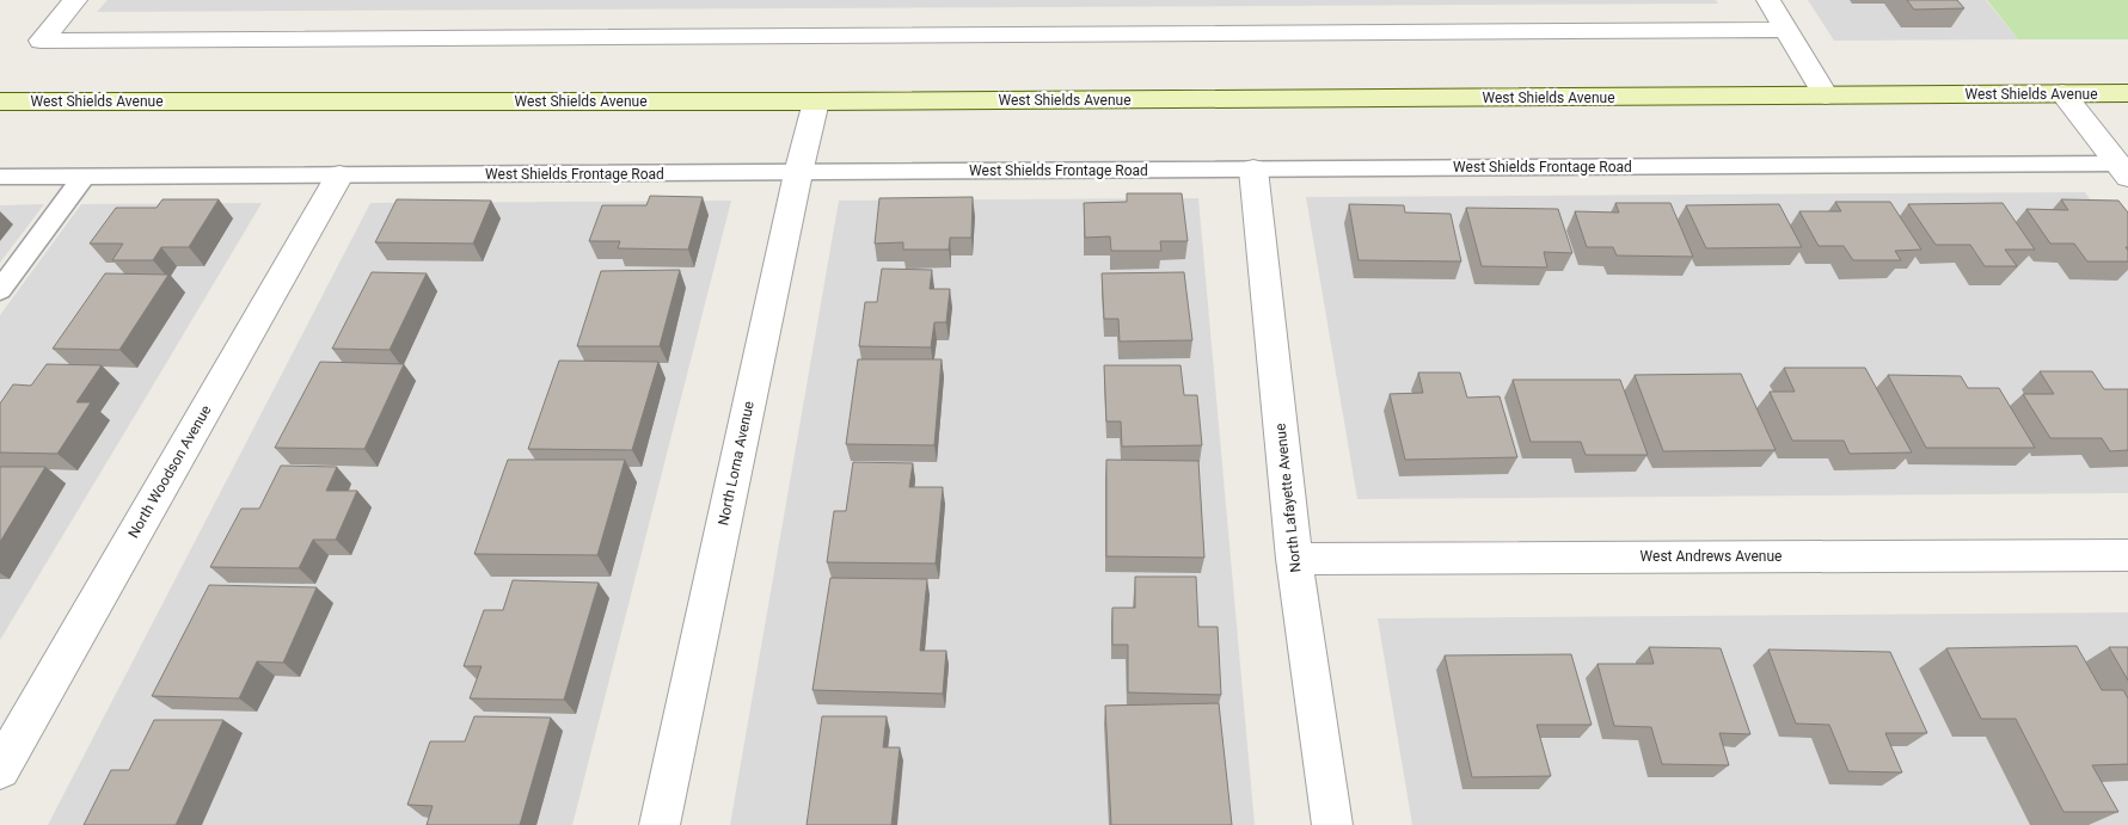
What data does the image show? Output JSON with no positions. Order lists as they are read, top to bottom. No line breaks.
{"streets":{"main road":["West Shields Avenue"],"street":["North Lorna Avenue","North Woodson Avenue","North Lafayette Avenue","West Andrews Avenue"],"lane":["West Shields Frontage Road"]},"crossings":[["West Shields Avenue","North Lorna Avenue"],["West Shields Frontage Road","North Lorna Avenue"],["West Shields Frontage Road","North Woodson Avenue"],["West Shields Frontage Road","North Lafayette Avenue"],["North Lafayette Avenue","West Andrews Avenue"]]}
